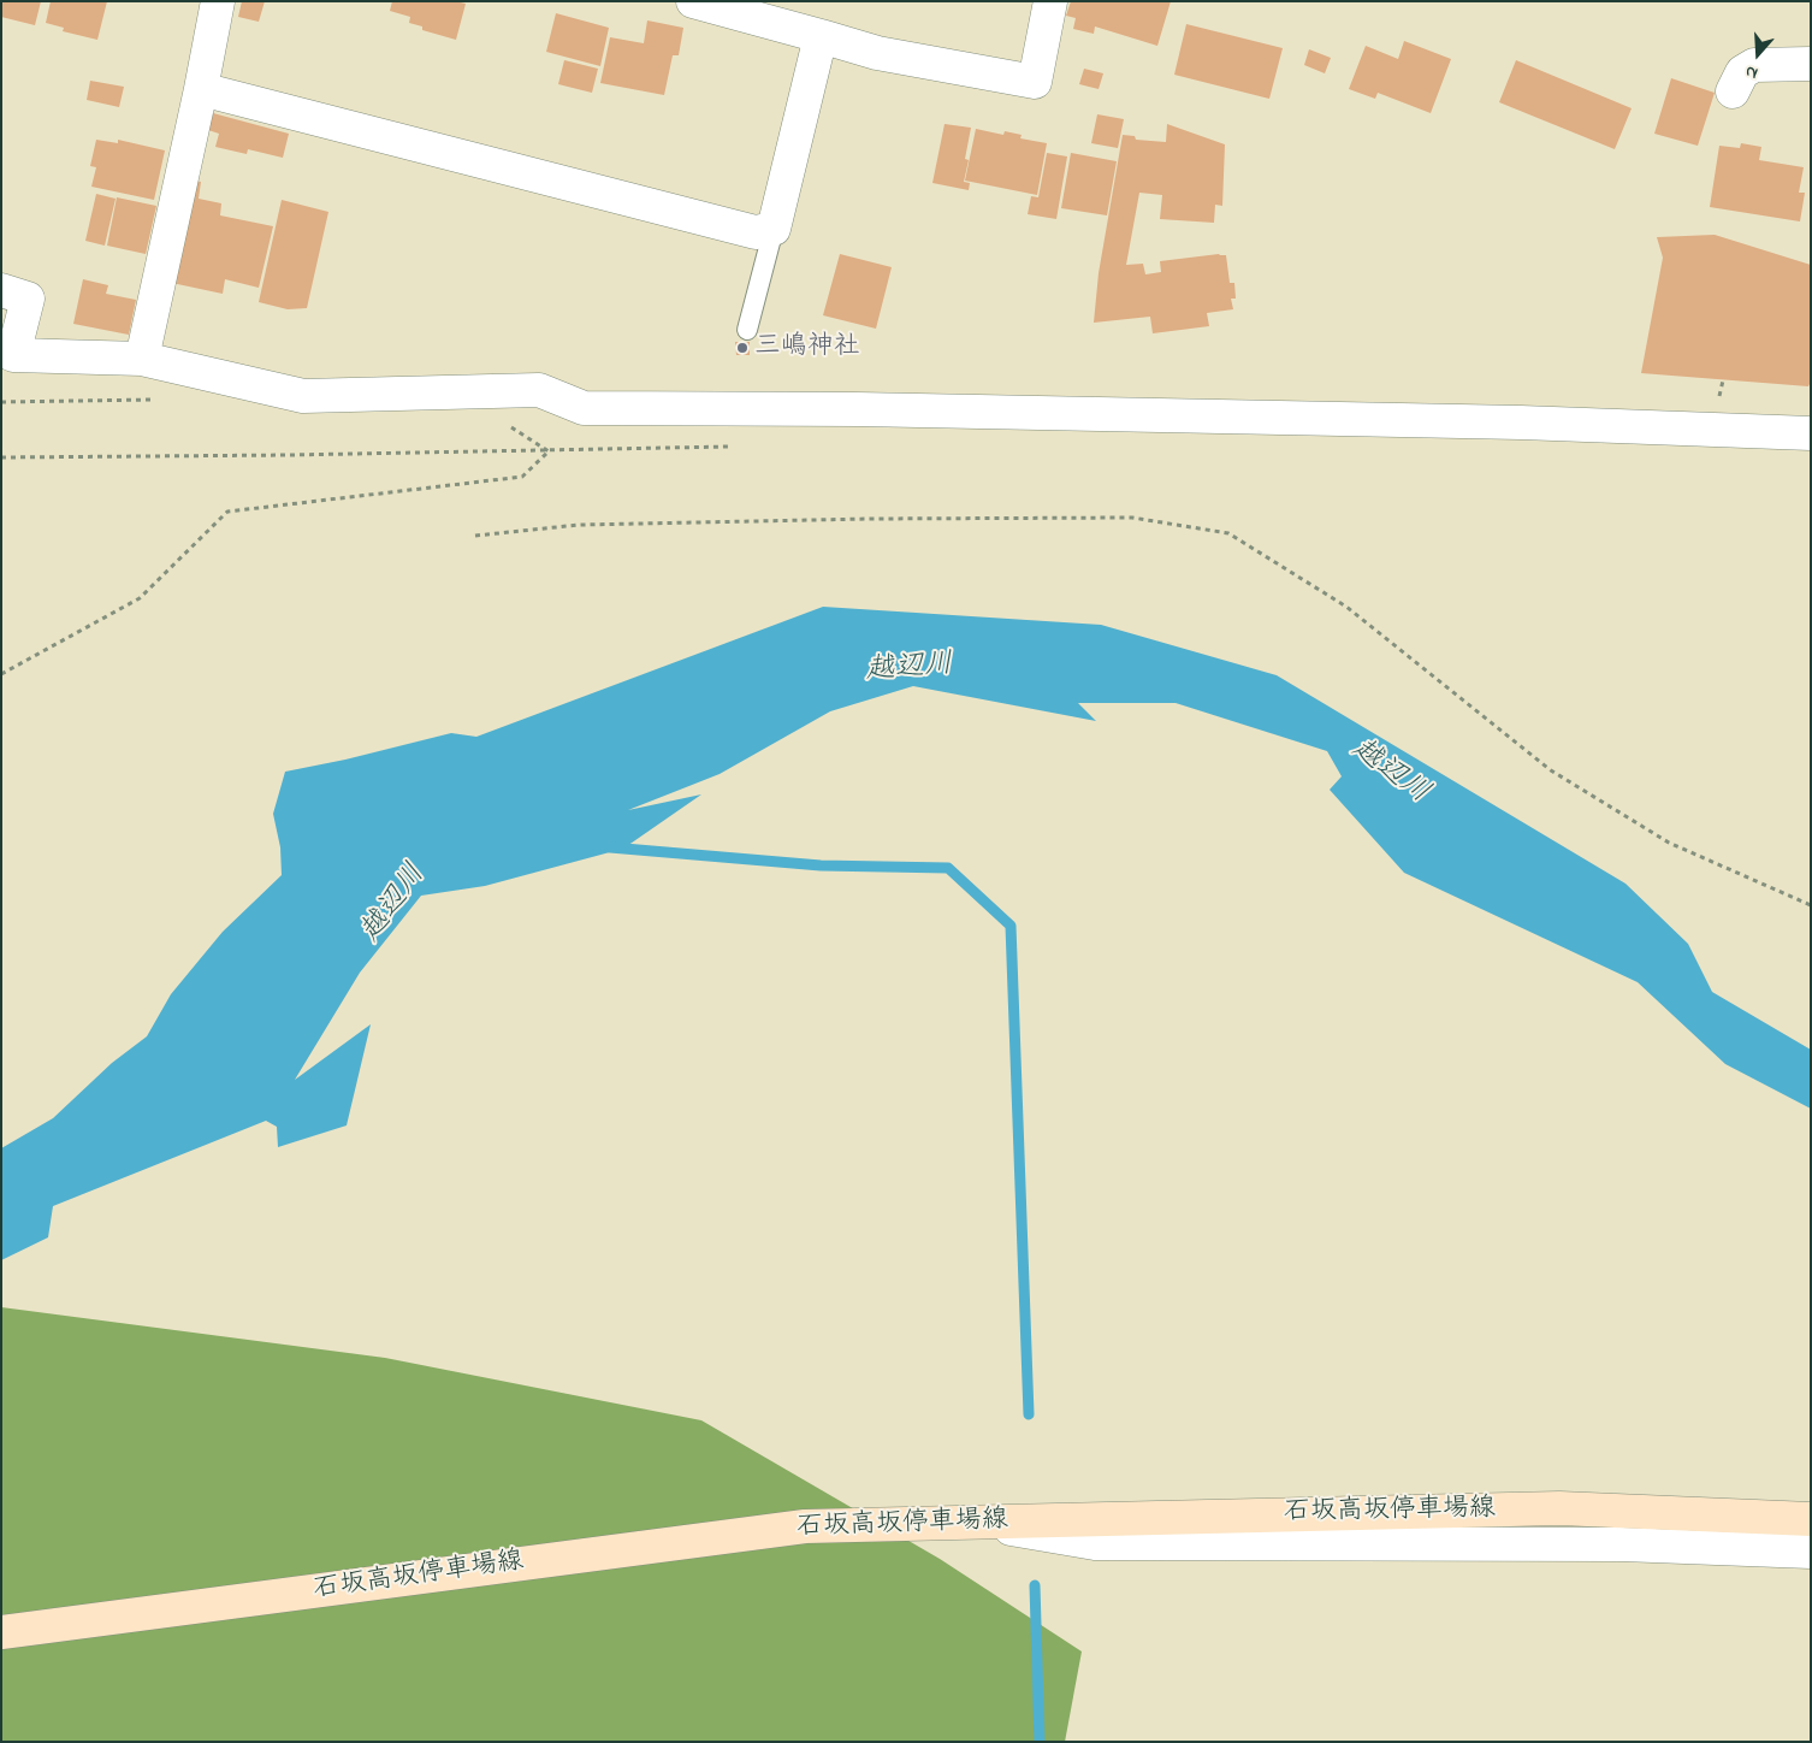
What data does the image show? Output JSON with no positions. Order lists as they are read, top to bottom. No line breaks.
{"streets":{"main road":["石坂高坂停車場線"]},"water":["越辺川"],"places":["三嶋神社"],"north":"bottom"}
